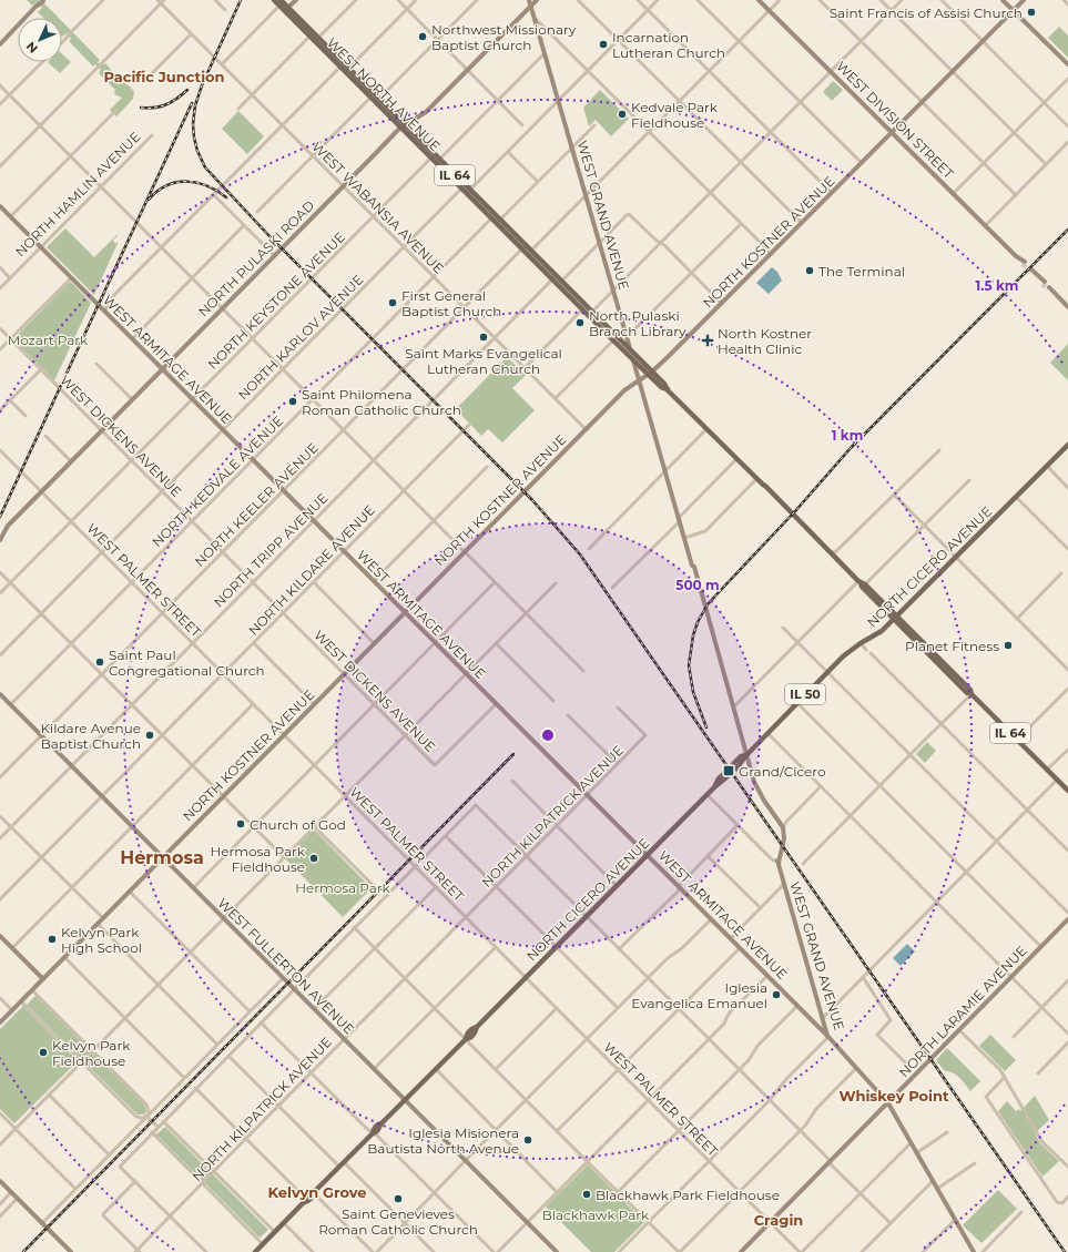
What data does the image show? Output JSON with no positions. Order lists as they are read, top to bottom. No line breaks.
{"streets":{"main road":["WEST NORTH AVENUE","WEST DIVISION STREET","IL 64","WEST GRAND AVENUE","NORTH KOSTNER AVENUE","NORTH PULASKI ROAD","WEST ARMITAGE AVENUE","NORTH CICERO AVENUE","IL 50","WEST FULLERTON AVENUE","NORTH LARAMIE AVENUE"],"street":["NORTH HAMLIN AVENUE","WEST WABANSIA AVENUE","NORTH KEYSTONE AVENUE","NORTH KARLOV AVENUE","WEST DICKENS AVENUE","NORTH KEDVALE AVENUE","NORTH KEELER AVENUE","NORTH TRIPP AVENUE","NORTH KILDARE AVENUE","WEST PALMER STREET","NORTH KILPATRICK AVENUE"]},"crossings":[["WEST NORTH AVENUE","WEST GRAND AVENUE"],["WEST NORTH AVENUE","NORTH KOSTNER AVENUE"],["WEST NORTH AVENUE","NORTH PULASKI ROAD"],["WEST NORTH AVENUE","NORTH KEYSTONE AVENUE"],["WEST NORTH AVENUE","NORTH KARLOV AVENUE"],["WEST NORTH AVENUE","NORTH KEDVALE AVENUE"],["WEST NORTH AVENUE","NORTH KEELER AVENUE"],["WEST NORTH AVENUE","NORTH TRIPP AVENUE"],["WEST NORTH AVENUE","NORTH CICERO AVENUE"],["WEST DIVISION STREET","NORTH KOSTNER AVENUE"],["NORTH HAMLIN AVENUE","WEST ARMITAGE AVENUE"],["WEST WABANSIA AVENUE","NORTH KOSTNER AVENUE"],["WEST WABANSIA AVENUE","NORTH PULASKI ROAD"],["WEST WABANSIA AVENUE","NORTH KEYSTONE AVENUE"],["WEST WABANSIA AVENUE","NORTH KARLOV AVENUE"],["WEST WABANSIA AVENUE","NORTH KEDVALE AVENUE"],["WEST WABANSIA AVENUE","NORTH KEELER AVENUE"],["WEST WABANSIA AVENUE","NORTH TRIPP AVENUE"],["WEST GRAND AVENUE","NORTH KOSTNER AVENUE"],["WEST GRAND AVENUE","NORTH PULASKI ROAD"],["WEST GRAND AVENUE","WEST ARMITAGE AVENUE"],["WEST GRAND AVENUE","NORTH CICERO AVENUE"],["WEST GRAND AVENUE","NORTH LARAMIE AVENUE"],["NORTH KOSTNER AVENUE","WEST ARMITAGE AVENUE"],["NORTH KOSTNER AVENUE","WEST DICKENS AVENUE"],["NORTH KOSTNER AVENUE","WEST PALMER STREET"],["NORTH KOSTNER AVENUE","WEST FULLERTON AVENUE"],["NORTH PULASKI ROAD","WEST ARMITAGE AVENUE"],["NORTH PULASKI ROAD","WEST DICKENS AVENUE"],["NORTH PULASKI ROAD","WEST PALMER STREET"],["NORTH KEYSTONE AVENUE","WEST ARMITAGE AVENUE"],["NORTH KEYSTONE AVENUE","WEST DICKENS AVENUE"],["NORTH KEYSTONE AVENUE","WEST PALMER STREET"],["NORTH KARLOV AVENUE","WEST ARMITAGE AVENUE"],["NORTH KARLOV AVENUE","WEST DICKENS AVENUE"],["NORTH KARLOV AVENUE","WEST PALMER STREET"],["WEST ARMITAGE AVENUE","WEST DICKENS AVENUE"],["WEST ARMITAGE AVENUE","NORTH KEDVALE AVENUE"],["WEST ARMITAGE AVENUE","NORTH KEELER AVENUE"],["WEST ARMITAGE AVENUE","NORTH TRIPP AVENUE"],["WEST ARMITAGE AVENUE","NORTH CICERO AVENUE"],["WEST ARMITAGE AVENUE","NORTH KILDARE AVENUE"],["WEST ARMITAGE AVENUE","NORTH KILPATRICK AVENUE"],["WEST DICKENS AVENUE","NORTH KEDVALE AVENUE"],["WEST DICKENS AVENUE","NORTH KEELER AVENUE"],["WEST DICKENS AVENUE","NORTH TRIPP AVENUE"],["WEST DICKENS AVENUE","NORTH KILDARE AVENUE"],["NORTH KEDVALE AVENUE","WEST PALMER STREET"],["NORTH KEDVALE AVENUE","WEST FULLERTON AVENUE"],["NORTH KEELER AVENUE","WEST PALMER STREET"],["NORTH KEELER AVENUE","WEST FULLERTON AVENUE"],["NORTH TRIPP AVENUE","WEST PALMER STREET"],["NORTH TRIPP AVENUE","WEST FULLERTON AVENUE"],["NORTH CICERO AVENUE","WEST PALMER STREET"],["NORTH CICERO AVENUE","WEST FULLERTON AVENUE"],["NORTH KILDARE AVENUE","WEST PALMER STREET"],["NORTH KILDARE AVENUE","WEST FULLERTON AVENUE"],["WEST PALMER STREET","NORTH KILPATRICK AVENUE"],["WEST PALMER STREET","NORTH LARAMIE AVENUE"],["NORTH KILPATRICK AVENUE","WEST FULLERTON AVENUE"]],"districts":["Pacific Junction","Hermosa","Whiskey Point","Kelvyn Grove","Cragin"],"parks":["Mozart Park","Hermosa Park","Blackhawk Park"],"places":{"other":["Saint Francis of Assisi Church","Northwest Missionary Baptist Church","Incarnation Lutheran Church","Kedvale Park Fieldhouse","The Terminal","First General Baptist Church","North Pulaski Branch Library","Saint Marks Evangelical Lutheran Church","Saint Philomena Roman Catholic Church","Planet Fitness","Saint Paul Congregational Church","Kildare Avenue Baptist Church","Church of God","Hermosa Park Fieldhouse","Kelvyn Park High School","Iglesia Evangelica Emanuel","Kelvyn Park Fieldhouse","Iglesia Misionera Bautista North Avenue","Blackhawk Park Fieldhouse","Saint Genevieves Roman Catholic Church"],"health":["North Kostner Health Clinic"],"transit":["Grand/Cicero"]},"north":"bottom left","rings":["1.5 km","1 km","500 m"]}
